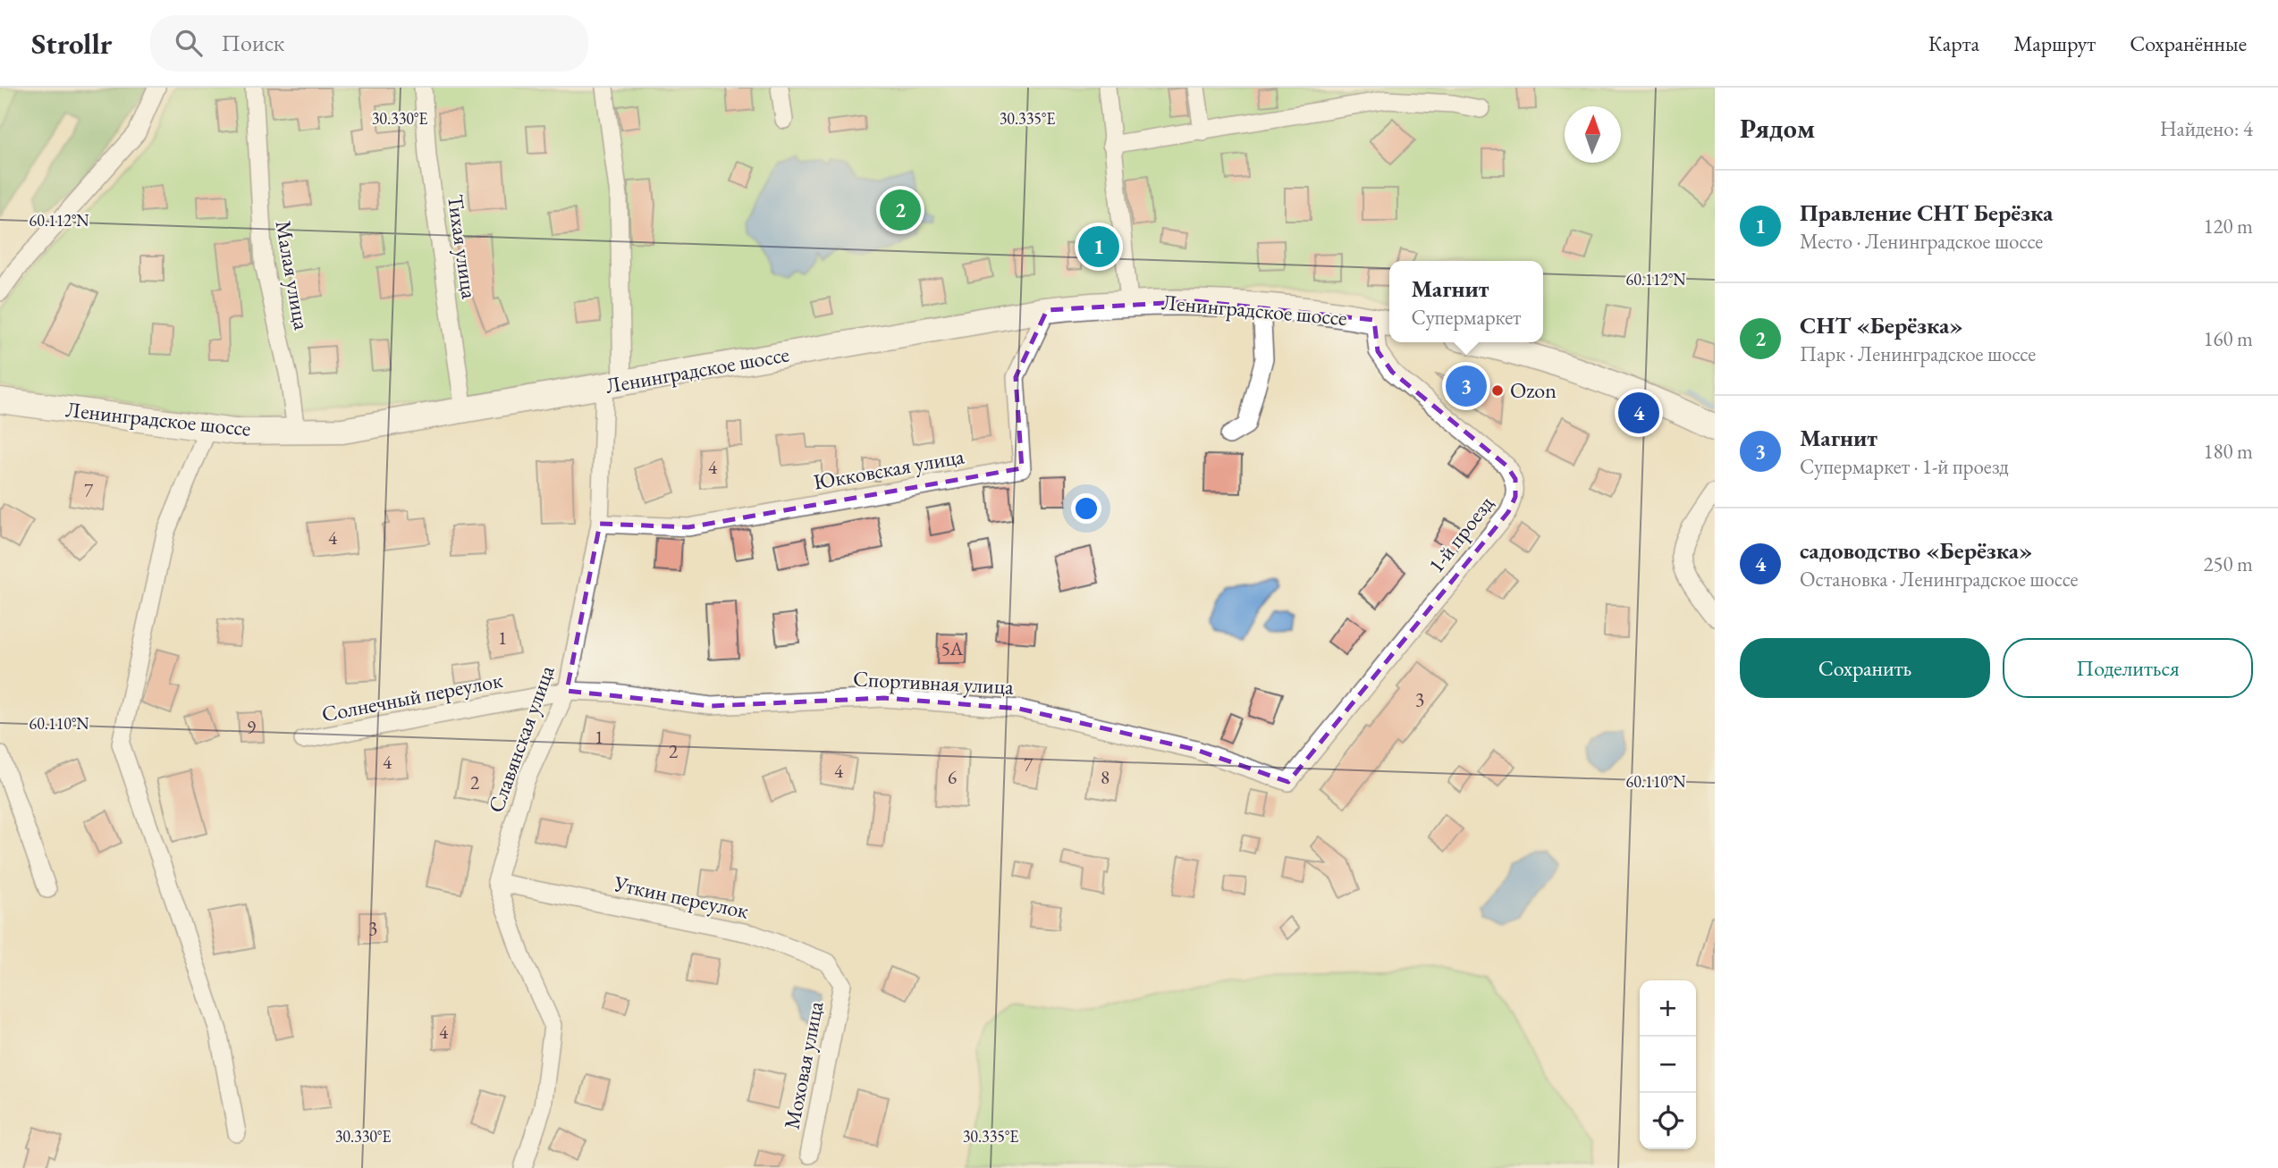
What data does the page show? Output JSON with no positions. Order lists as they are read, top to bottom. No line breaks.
{"streets":{"main road":["Ленинградское шоссе"],"street":["Тихая улица","Малая улица","Юкковская улица","1-й проезд","Спортивная улица","Солнечный переулок","Славянская улица","Уткин переулок","Моховая улица"]},"crossings":[["Тихая улица","Ленинградское шоссе"],["Малая улица","Ленинградское шоссе"],["Ленинградское шоссе","Юкковская улица"],["Ленинградское шоссе","1-й проезд"],["Ленинградское шоссе","Славянская улица"],["Юкковская улица","Славянская улица"],["1-й проезд","Спортивная улица"],["Спортивная улица","Солнечный переулок"],["Спортивная улица","Славянская улица"],["Солнечный переулок","Славянская улица"],["Славянская улица","Уткин переулок"],["Уткин переулок","Моховая улица"]],"places":["Ozon"],"house_numbers":["4","7","4","1","5А","3","9","1","2","4","7","4","6","8","2","3","4"],"north":"top","page":{"header":"Strollr","search":"Поиск","nav":["Карта","Маршрут","Сохранённые"],"heading":["Рядом","Найдено: 4"],"list":[{"mark":"1","name":"Правление СНТ Берёзка","note":"Место · Ленинградское шоссе","value":"120 m"},{"mark":"2","name":"СНТ «Берёзка»","note":"Парк · Ленинградское шоссе","value":"160 m"},{"mark":"3","name":"Магнит","note":"Супермаркет · 1-й проезд","value":"180 m"},{"mark":"4","name":"садоводство «Берёзка»","note":"Остановка · Ленинградское шоссе","value":"250 m"}],"pins":["2","1","3","4"],"popup":["Магнит","Супермаркет"],"buttons":["Сохранить","Поделиться"],"map_buttons":["+","−"]},"coordinates":["30.330°E","30.335°E","60.112°N","60.110°N"]}
